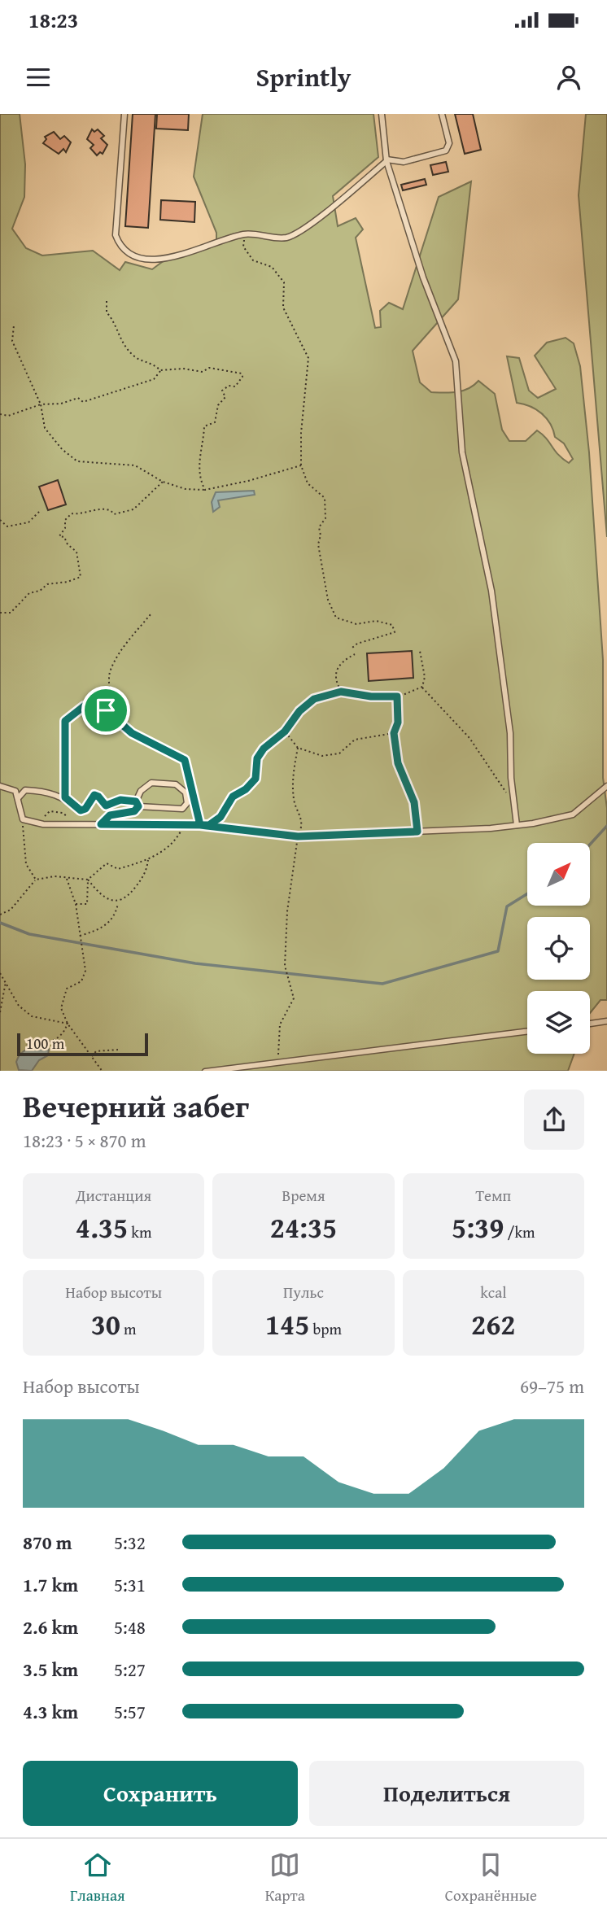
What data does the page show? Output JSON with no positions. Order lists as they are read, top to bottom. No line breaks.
{"scale_bar":"100 m","north":"top right","page":{"status":"18:23","header":"Sprintly","scale":"100 m","heading":["Вечерний забег","18:23 · 5 × 870 m"],"stats":[["Дистанция","4.35 km"],["Время","24:35"],["Темп","5:39 /km"],["Набор высоты","30 m"],["Пульс","145 bpm"],["kcal","262"]],"chart":["Набор высоты","69–75 m"],"list":[{"name":"870 m","note":"5:32"},{"name":"1.7 km","note":"5:31"},{"name":"2.6 km","note":"5:48"},{"name":"3.5 km","note":"5:27"},{"name":"4.3 km","note":"5:57"}],"buttons":["Сохранить","Поделиться"],"tabs":["Главная","Карта","Сохранённые"]}}
